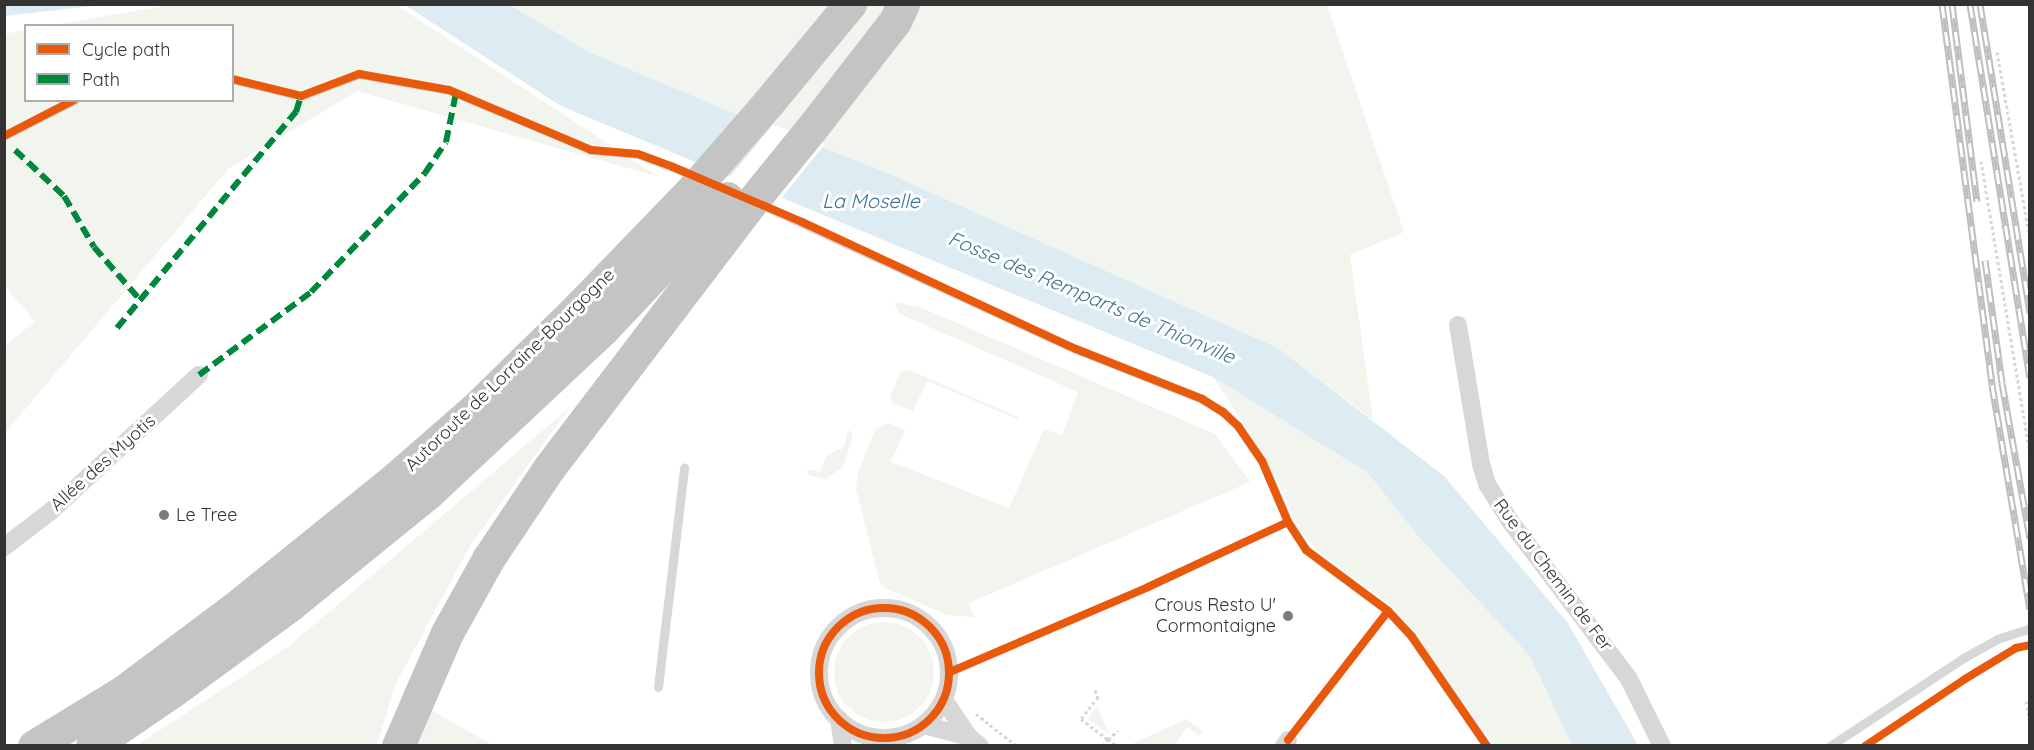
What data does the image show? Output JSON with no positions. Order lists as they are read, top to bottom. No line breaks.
{"streets":{"highway":["Autoroute de Lorraine-Bourgogne"],"street":["Allée des Myotis","Rue du Chemin de Fer"]},"water":["La Moselle","Fosse des Remparts de Thionville"],"places":["Le Tree","Crous Resto U' Cormontaigne"],"legend":["Cycle path","Path"]}
